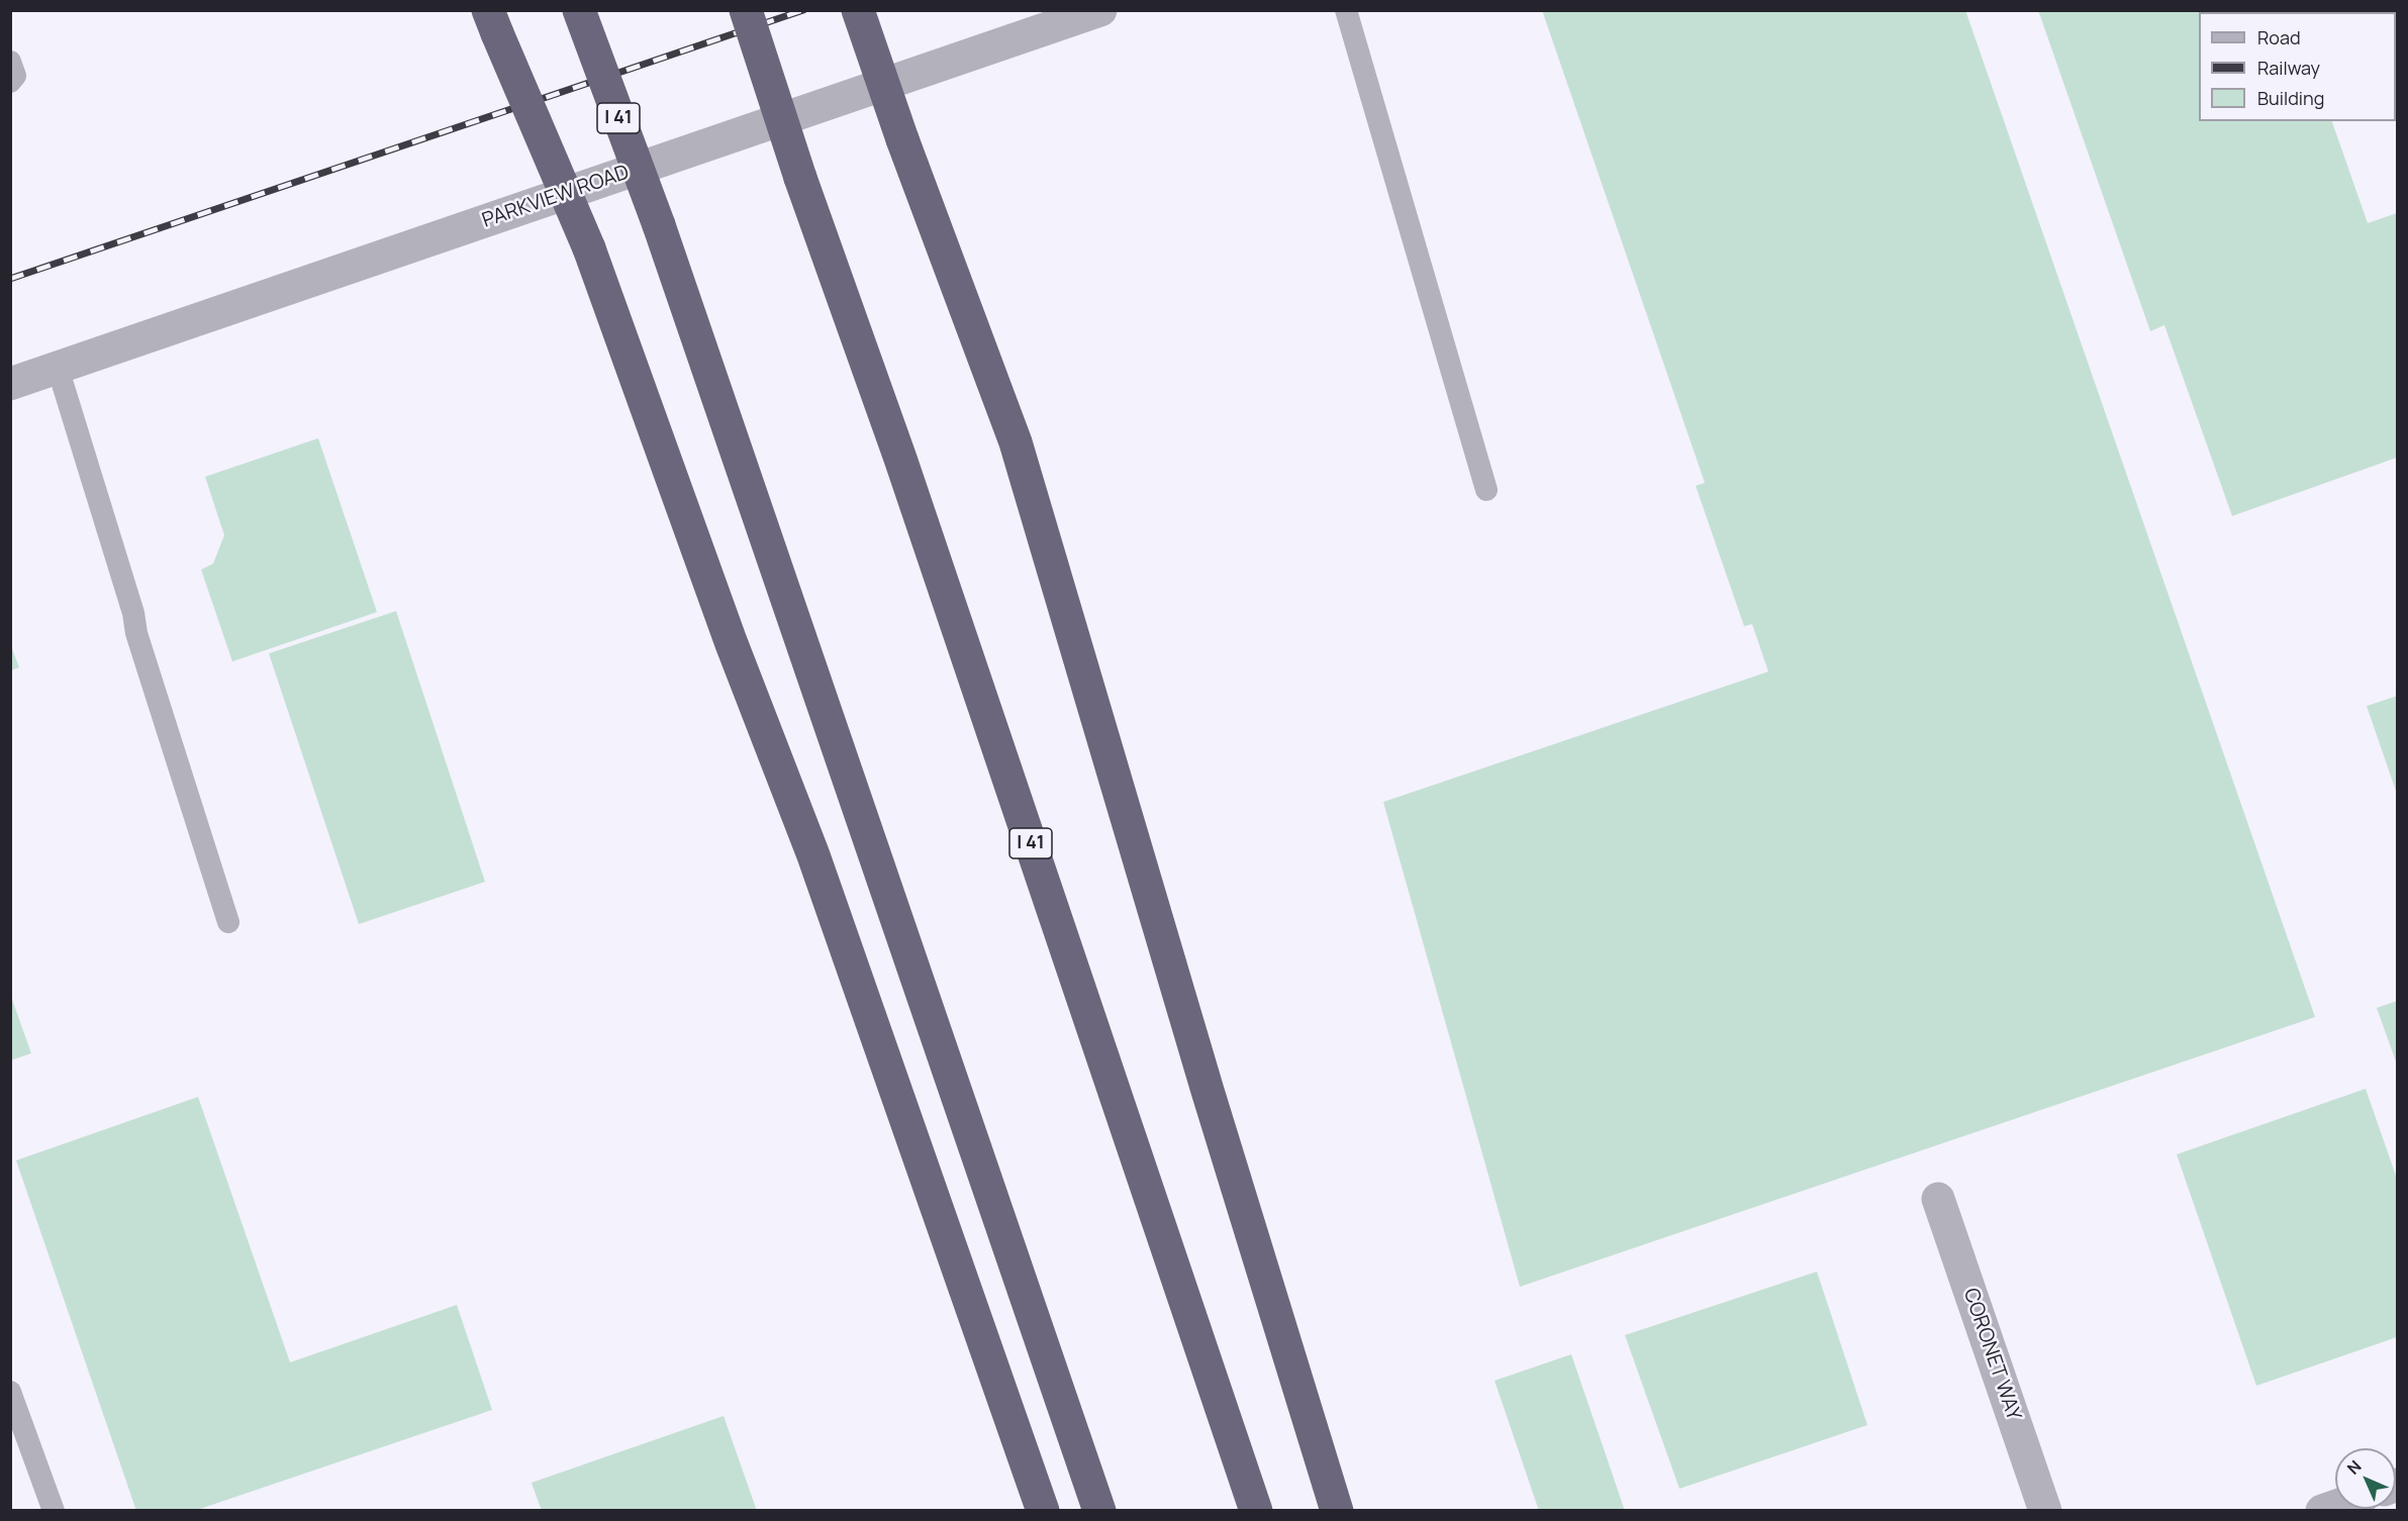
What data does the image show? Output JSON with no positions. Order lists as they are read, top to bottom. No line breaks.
{"streets":{"highway":["I 41"],"street":["PARKVIEW ROAD","CORONET WAY"]},"legend":["Road","Railway","Building"],"north":"top left"}
